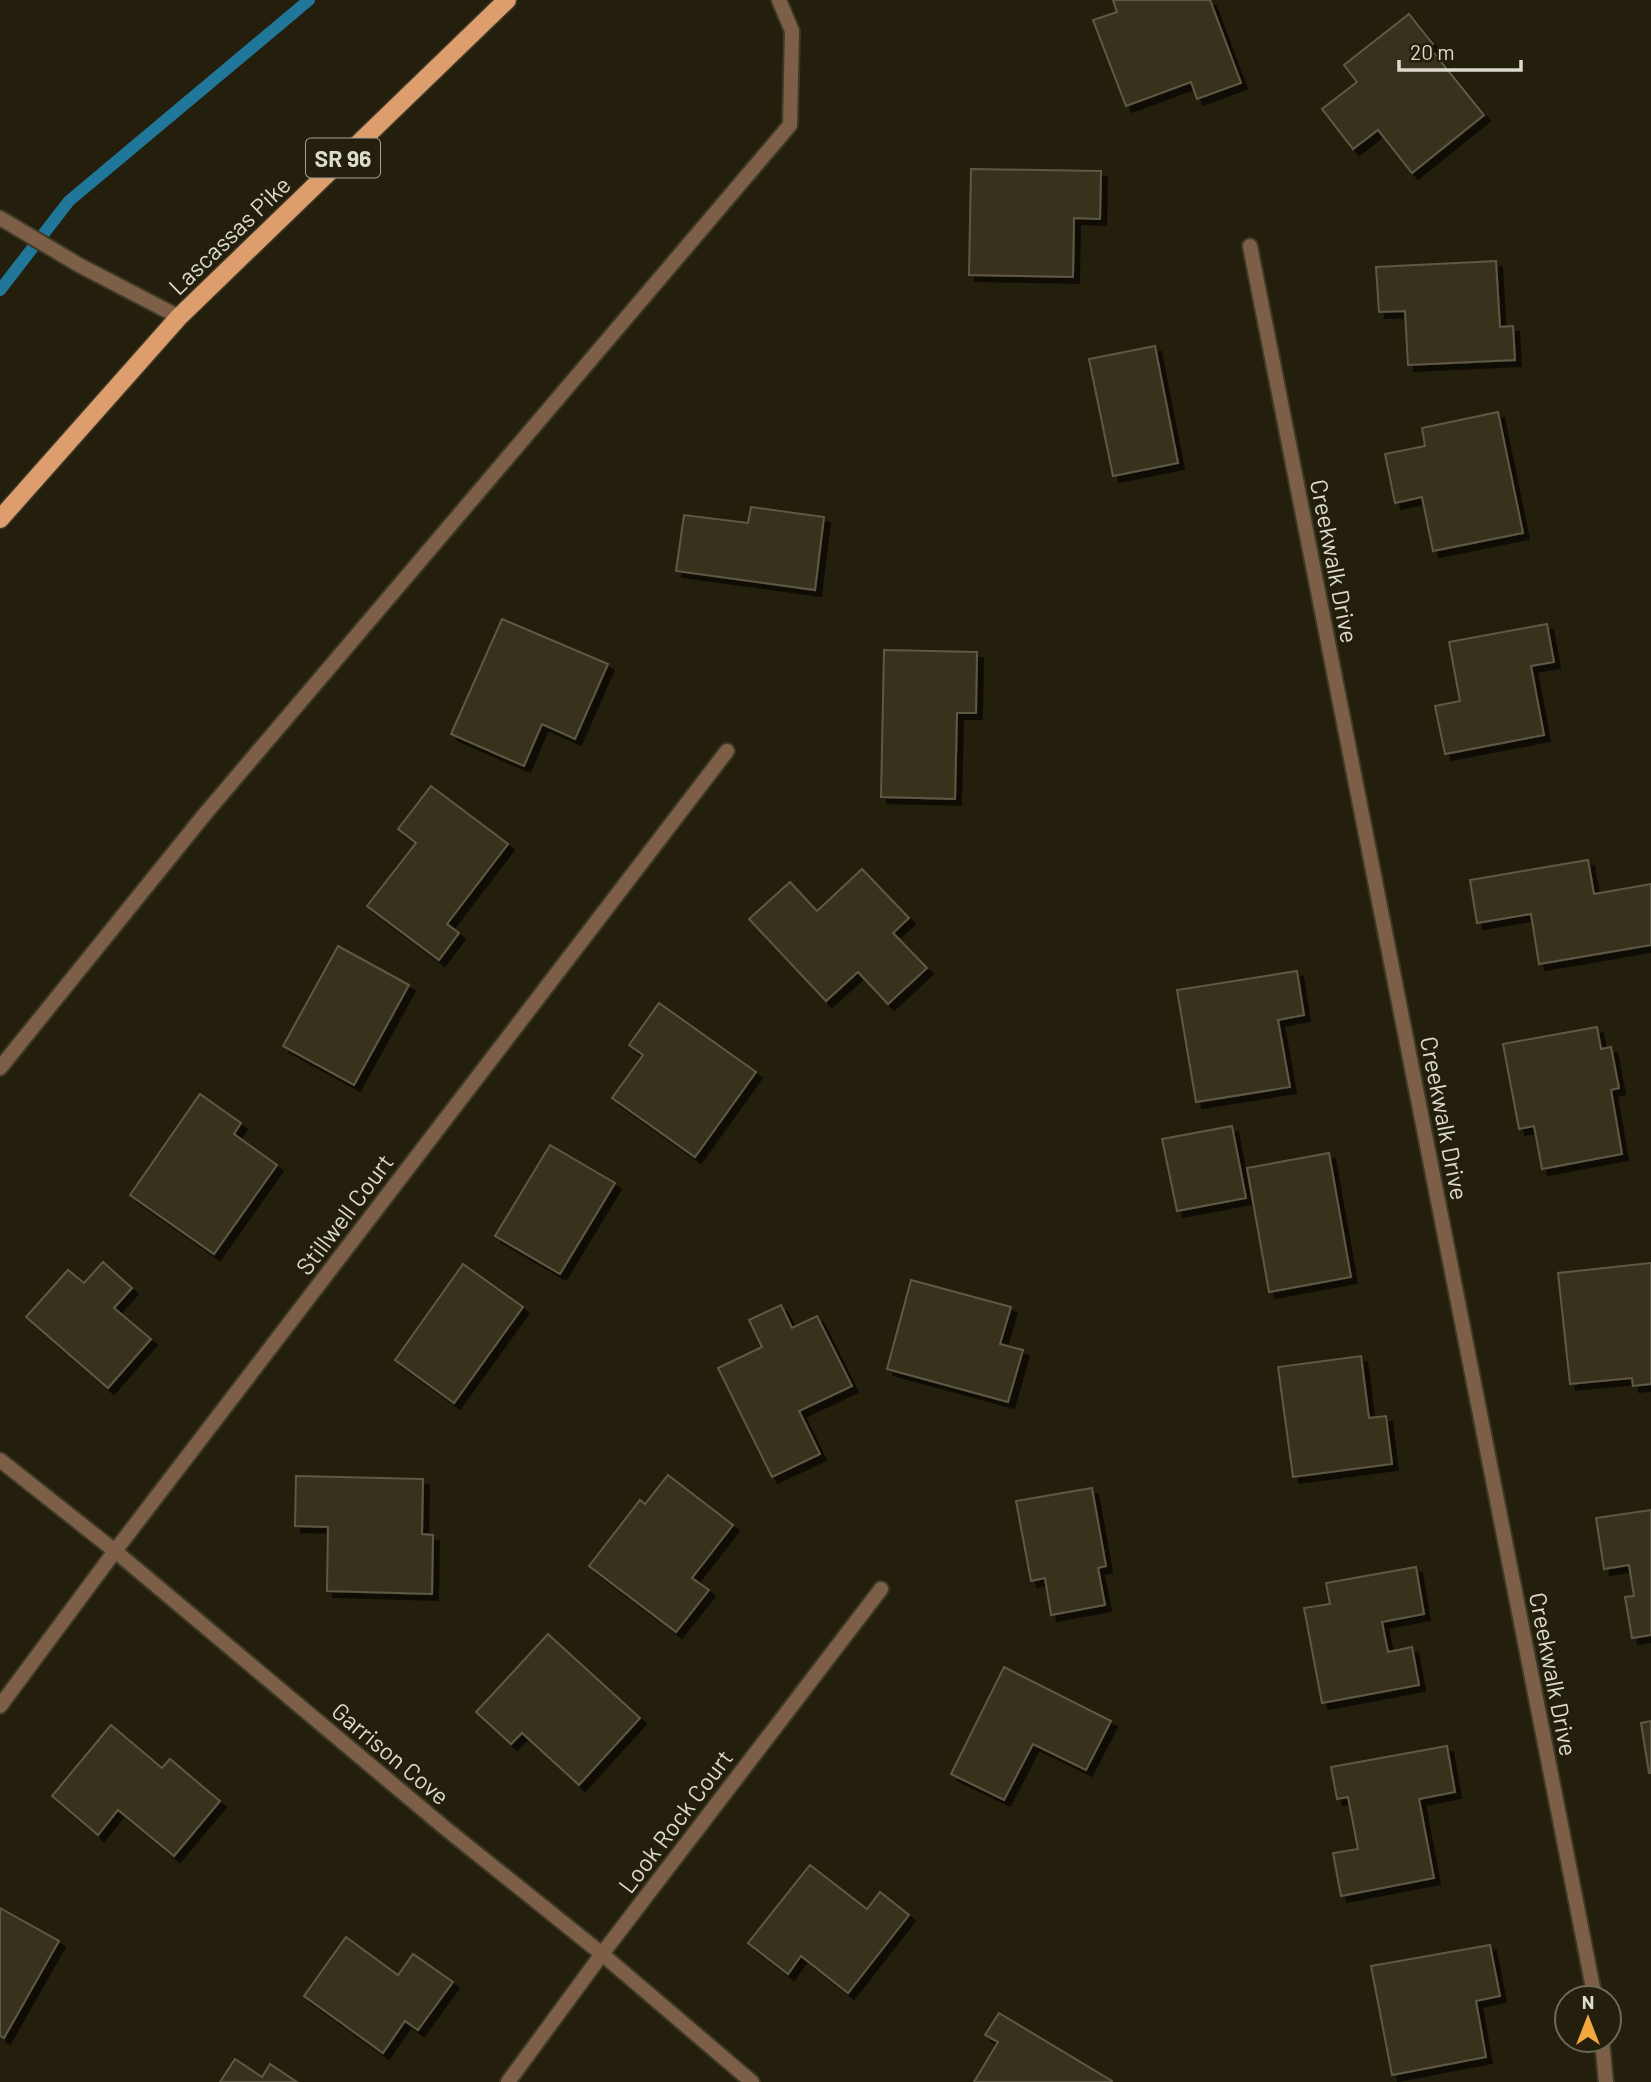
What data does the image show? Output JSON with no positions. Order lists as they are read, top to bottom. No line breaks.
{"streets":{"main road":["SR 96","Lascassas Pike"],"street":["Creekwalk Drive","Stillwell Court","Garrison Cove","Look Rock Court"]},"crossings":[["Stillwell Court","Garrison Cove"],["Garrison Cove","Look Rock Court"]],"scale_bar":"20 m","north":"top"}
